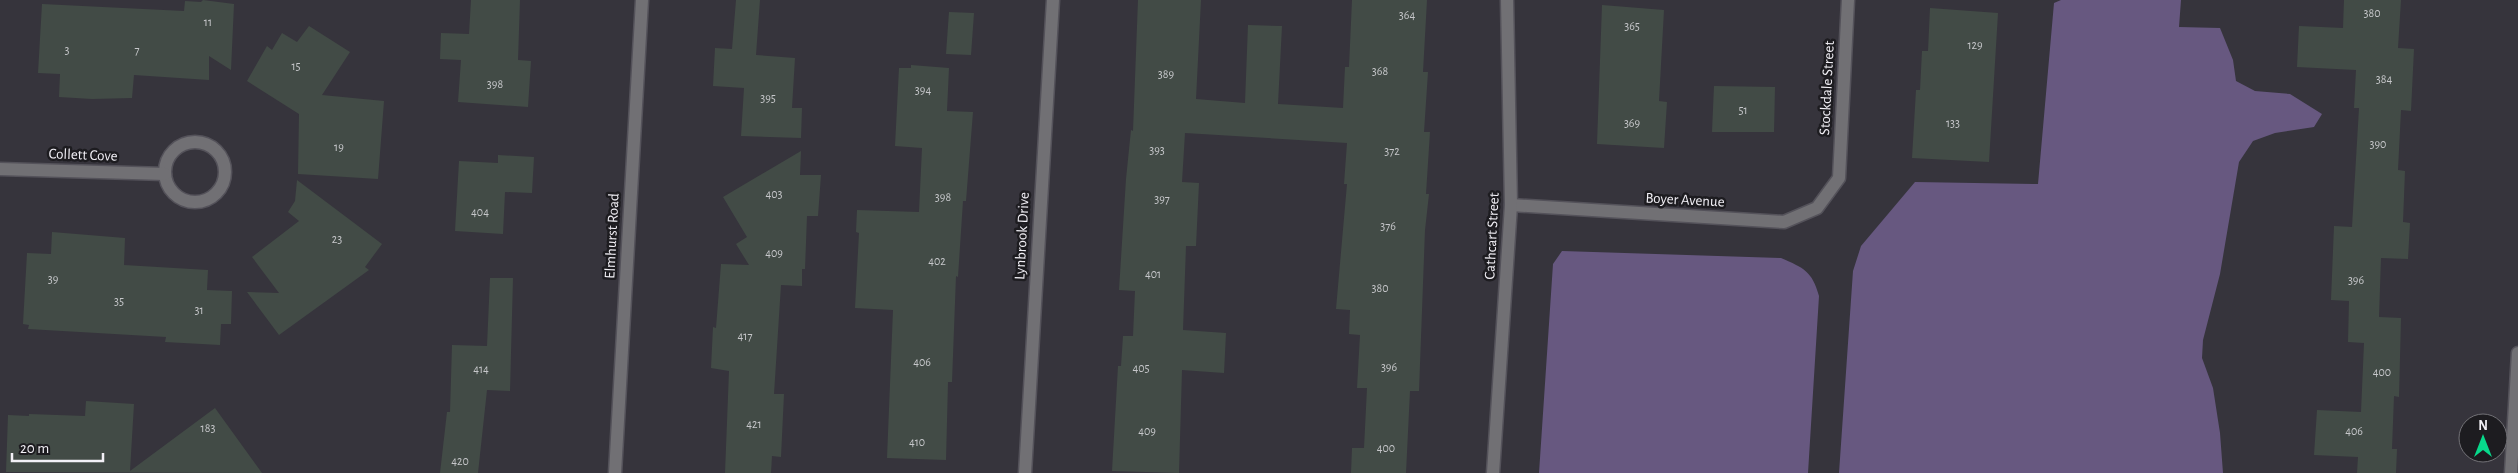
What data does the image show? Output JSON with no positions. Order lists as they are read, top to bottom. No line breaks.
{"streets":{"street":["Stockdale Street","Collett Cove","Boyer Avenue","Elmhurst Road","Lynbrook Drive","Cathcart Street"]},"crossings":[["Stockdale Street","Boyer Avenue"],["Boyer Avenue","Cathcart Street"]],"house_numbers":["380","364","11","365","129","3","7","15","368","389","384","398","394","395","51","369","133","390","19","393","372","403","398","397","404","376","23","409","402","401","39","396","380","35","31","417","406","396","405","414","400","421","183","409","406","410","400","420"],"scale_bar":"20 m","north":"top"}
